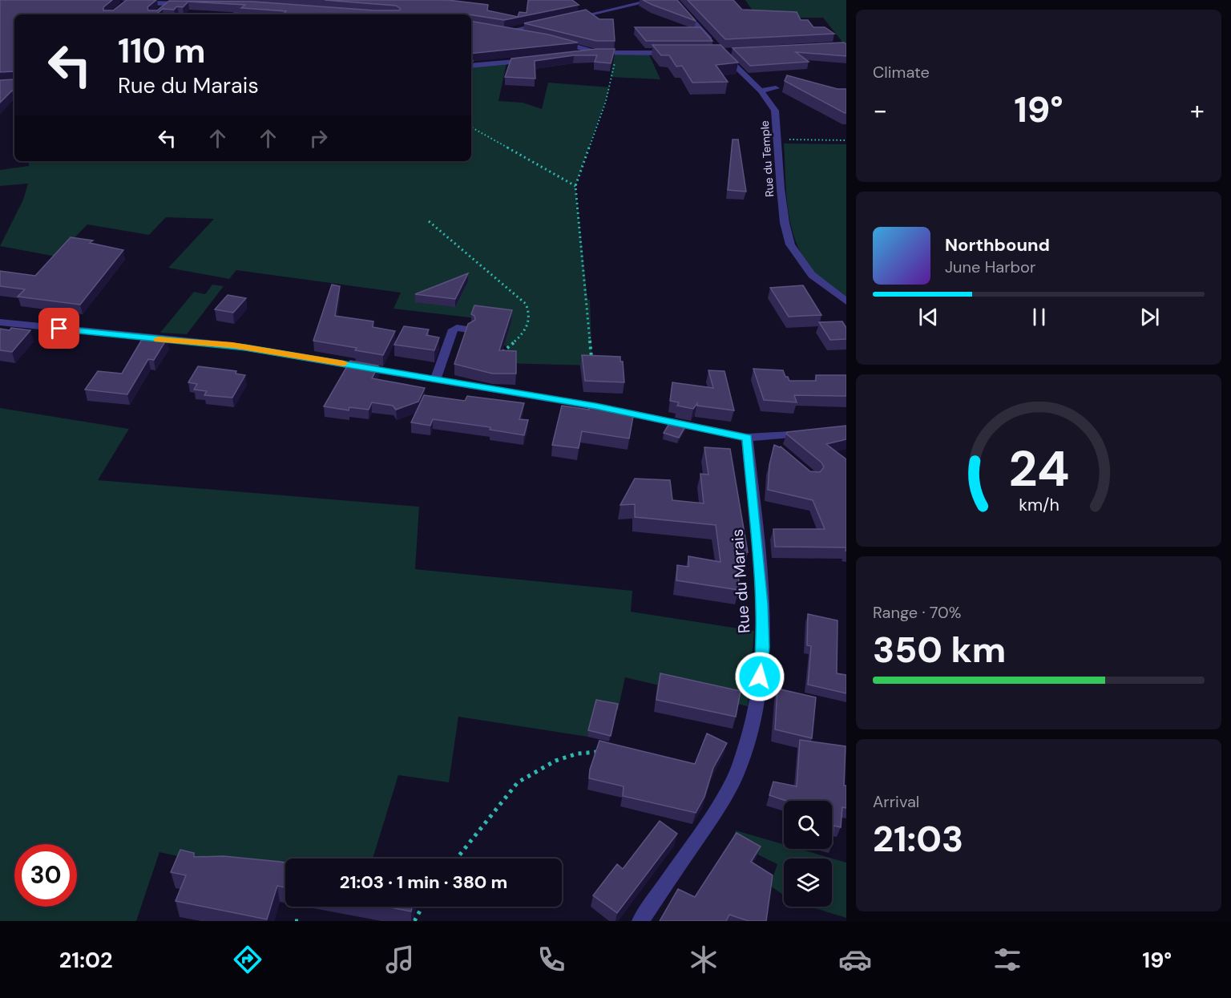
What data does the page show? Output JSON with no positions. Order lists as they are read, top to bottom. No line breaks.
{"streets":{"street":["Rue du Temple","Rue du Marais"]},"page":{"tile":["Climate",["Range · 70%","350 km"],["Arrival","21:03"]],"turn":["110 m","Rue du Marais"],"heat":["−","19°","+"],"song":["Northbound","June Harbor"],"limit":"30","trip":"21:03 · 1 min · 380 m","tabs":["21:02","19°"],"gauge":["24","km/h"]}}
